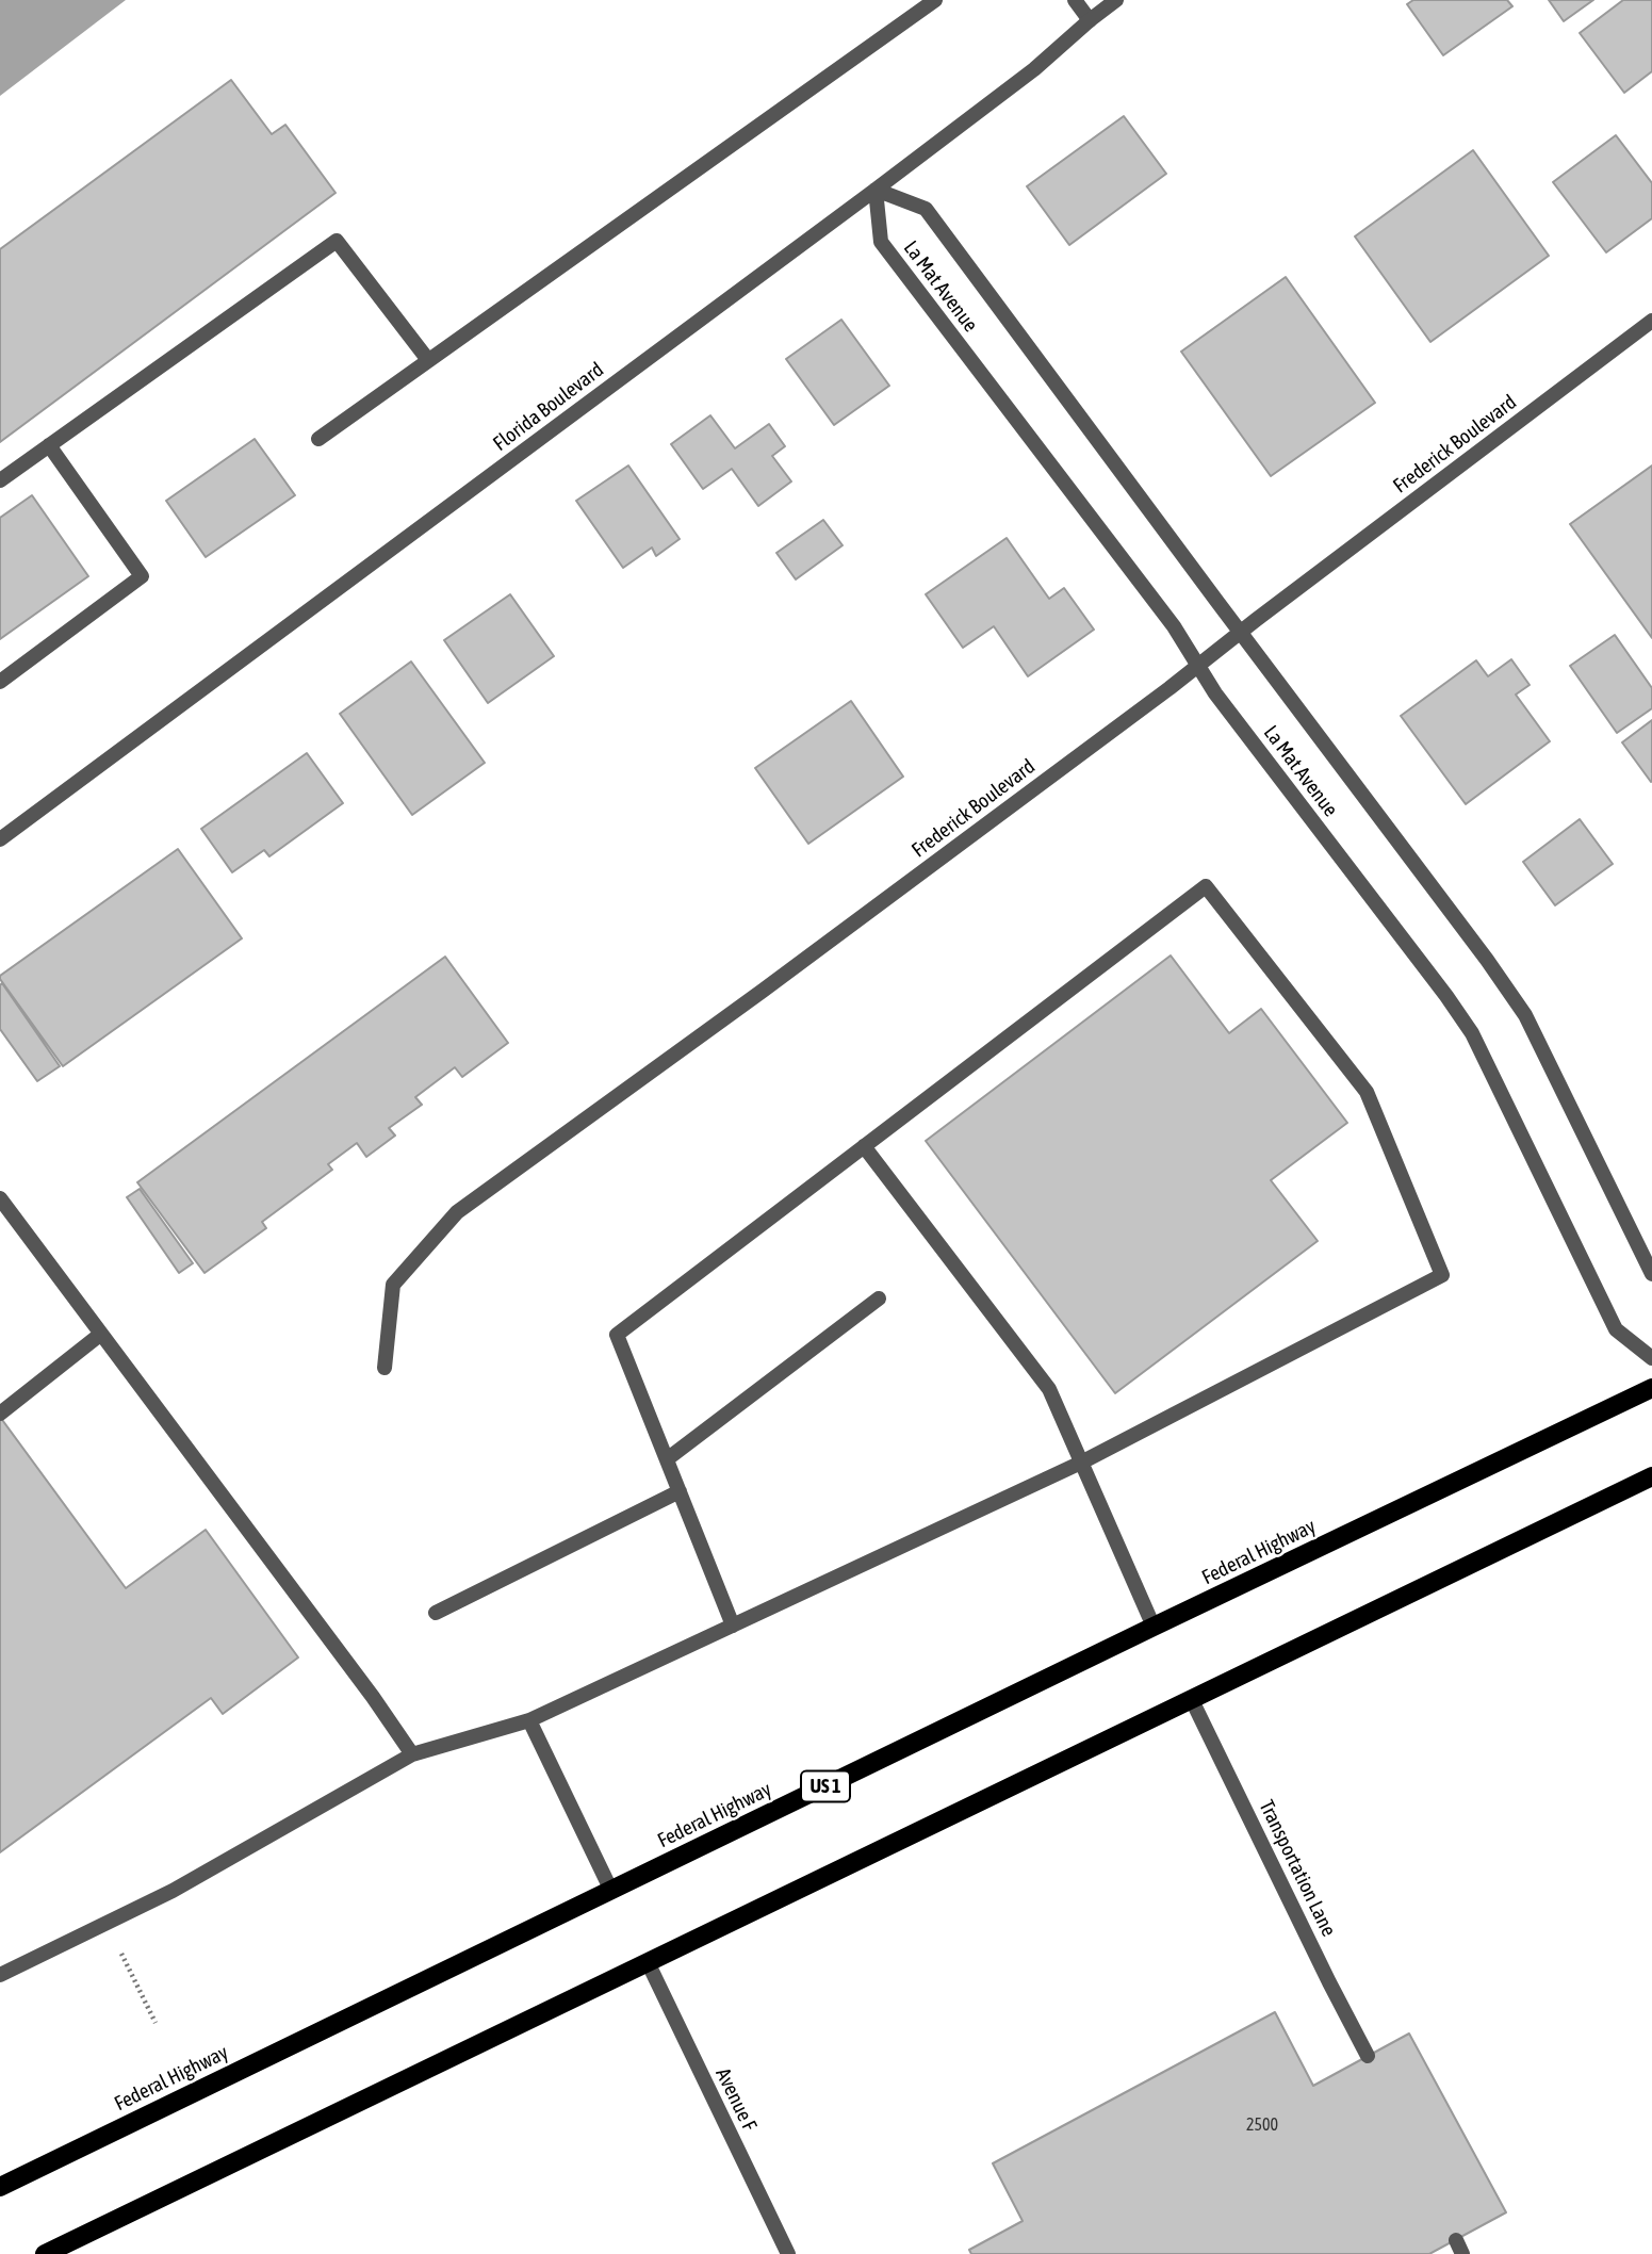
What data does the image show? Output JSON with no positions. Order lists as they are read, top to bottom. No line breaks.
{"streets":{"main road":["Federal Highway","US 1"],"street":["La Mat Avenue","Florida Boulevard","Frederick Boulevard","Transportation Lane","Avenue F"]},"crossings":[["La Mat Avenue","Florida Boulevard"],["La Mat Avenue","Frederick Boulevard"]],"house_numbers":["2500"]}
